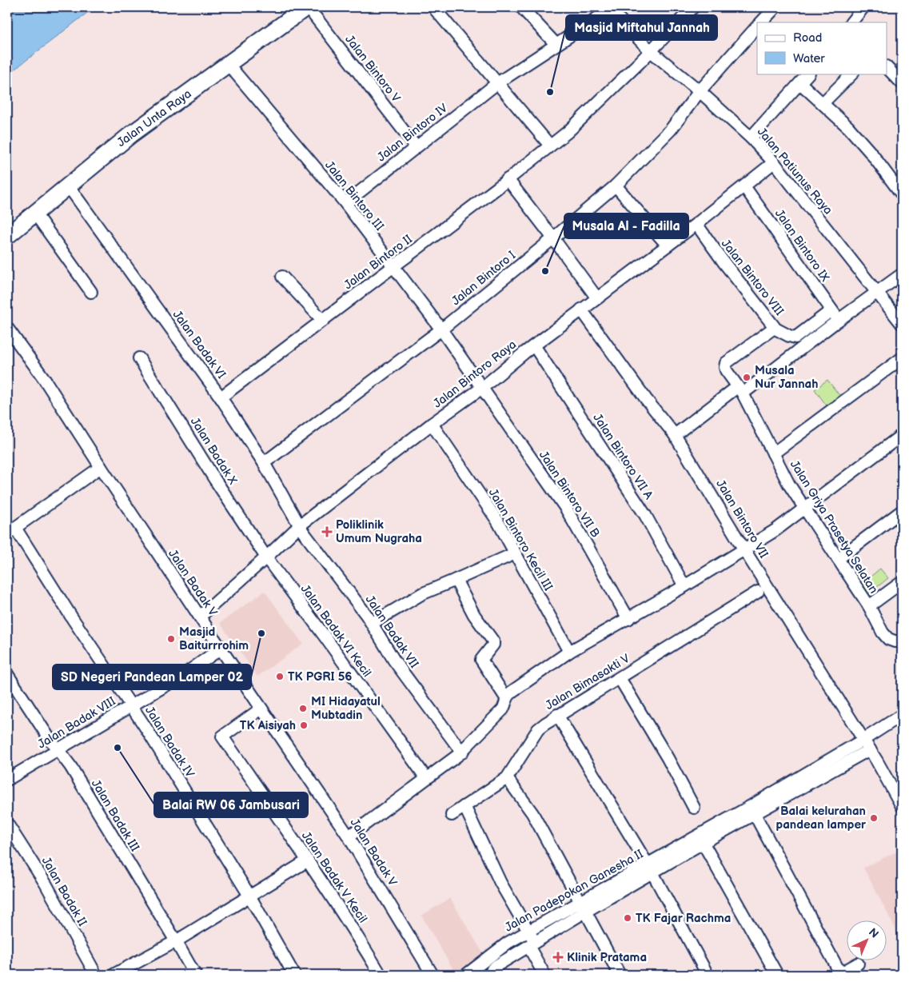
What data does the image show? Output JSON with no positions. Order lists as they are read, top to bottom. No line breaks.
{"streets":{"street":["Jalan Bintoro V","Jalan Unta Raya","Jalan Bintoro IV","Jalan Patiunus Raya","Jalan Bintoro III","Jalan Bintoro IX","Jalan Bintoro II","Jalan Bintoro VIII","Jalan Bintoro I","Jalan Badak VI","Jalan Bintoro Raya","Jalan Badak X","Jalan Bintoro VII A","Jalan Bintoro VII B","Jalan Bintoro VII","Jalan Griya Prasetya Selatan","Jalan Bintoro Kecil III","Jalan Badak V","Jalan Badak VI Kecil","Jalan Badak VII","Jalan Bimasakti V","Jalan Badak VIII","Jalan Badak IV","Jalan Badak III","Jalan Badak V Kecil","Jalan Padepokan Ganesha II","Jalan Badak II"]},"crossings":[["Jalan Bintoro V","Jalan Unta Raya"],["Jalan Bintoro V","Jalan Bintoro IV"],["Jalan Unta Raya","Jalan Bintoro III"],["Jalan Unta Raya","Jalan Badak VI"],["Jalan Bintoro IV","Jalan Patiunus Raya"],["Jalan Bintoro IV","Jalan Bintoro III"],["Jalan Patiunus Raya","Jalan Bintoro II"],["Jalan Patiunus Raya","Jalan Bintoro I"],["Jalan Patiunus Raya","Jalan Bintoro Raya"],["Jalan Bintoro III","Jalan Bintoro II"],["Jalan Bintoro III","Jalan Bintoro I"],["Jalan Bintoro III","Jalan Bintoro Raya"],["Jalan Bintoro III","Jalan Bintoro VII B"],["Jalan Bintoro IX","Jalan Bintoro Raya"],["Jalan Bintoro II","Jalan Badak VI"],["Jalan Bintoro VIII","Jalan Bintoro Raya"],["Jalan Bintoro VIII","Jalan Griya Prasetya Selatan"],["Jalan Bintoro I","Jalan Badak VI"],["Jalan Badak VI","Jalan Bintoro Raya"],["Jalan Badak VI","Jalan Badak VII"],["Jalan Bintoro Raya","Jalan Badak X"],["Jalan Bintoro Raya","Jalan Bintoro VII A"],["Jalan Bintoro Raya","Jalan Bintoro VII B"],["Jalan Bintoro Raya","Jalan Bintoro VII"],["Jalan Bintoro Raya","Jalan Bintoro Kecil III"],["Jalan Bintoro Raya","Jalan Badak V"],["Jalan Bintoro Raya","Jalan Badak VI Kecil"],["Jalan Bintoro Raya","Jalan Badak VII"],["Jalan Badak X","Jalan Badak VI Kecil"],["Jalan Bintoro VII","Jalan Padepokan Ganesha II"],["Jalan Badak V","Jalan Badak VIII"],["Jalan Badak V","Jalan Badak V Kecil"],["Jalan Badak VIII","Jalan Badak IV"],["Jalan Badak VIII","Jalan Badak III"]],"places":{"other":["Masjid Miftahul Jannah","Musala Al - Fadilla","Musala Nur Jannah","SD Negeri Pandean Lamper 02","Masjid Baiturrrohim","TK PGRI 56","MI Hidayatul Mubtadin","TK Aisiyah","Balai RW 06 Jambusari","Balai kelurahan pandean lamper","TK Fajar Rachma"],"health":["Poliklinik Umum Nugraha","Klinik Pratama"]},"legend":["Road","Water"],"north":"top right"}
